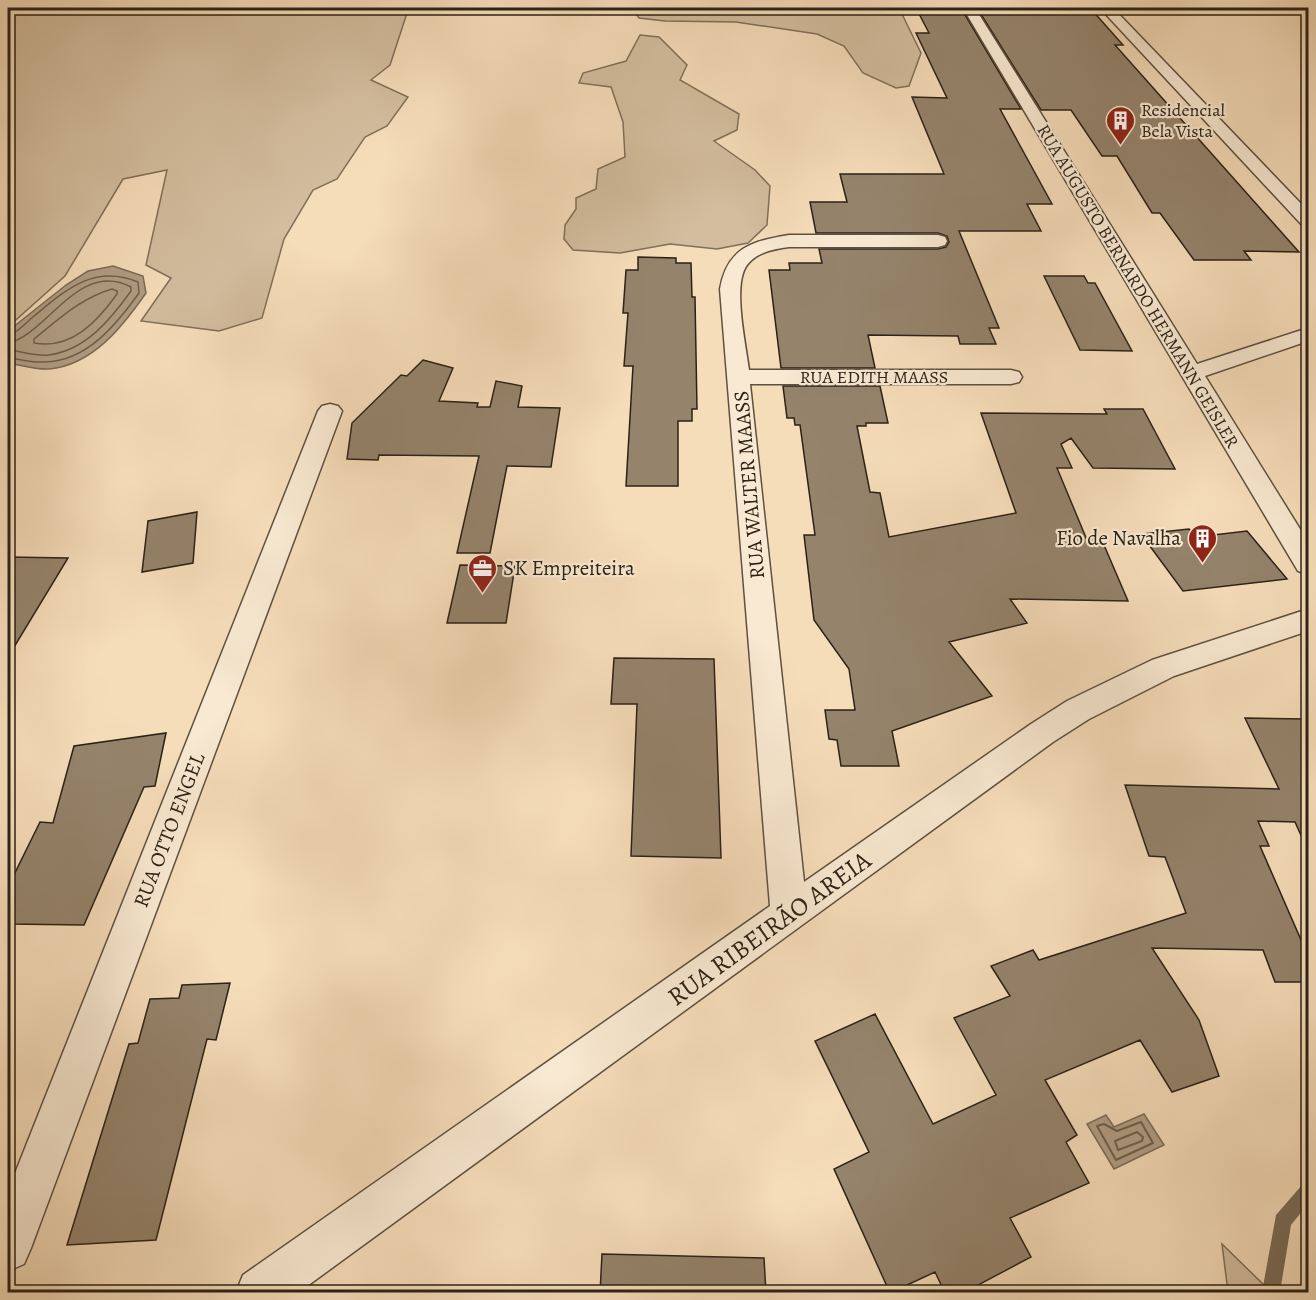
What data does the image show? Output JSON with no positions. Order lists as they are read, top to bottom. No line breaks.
{"streets":{"street":["RUA AUGUSTO BERNARDO HERMANN GEISLER","RUA EDITH MAASS","RUA WALTER MAASS","RUA OTTO ENGEL","RUA RIBEIRÃO AREIA"]},"crossings":[["RUA EDITH MAASS","RUA WALTER MAASS"],["RUA WALTER MAASS","RUA RIBEIRÃO AREIA"]],"places":{"building":["Residencial Bela Vista","Fio de Navalha"],"office":["SK Empreiteira"]}}
